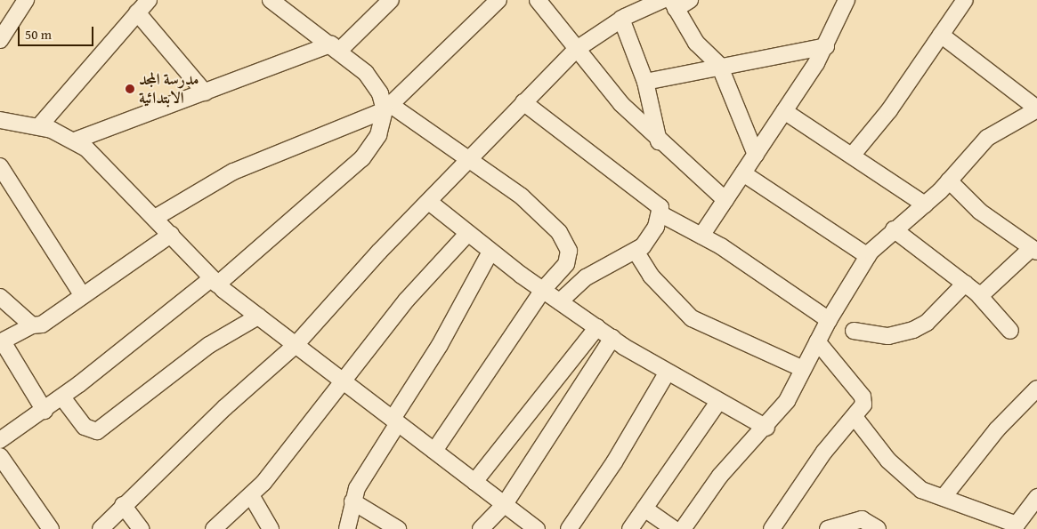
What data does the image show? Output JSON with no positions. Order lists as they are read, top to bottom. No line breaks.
{"places":["مدرسة المجد الابتدائية"],"scale_bar":"50 m"}
